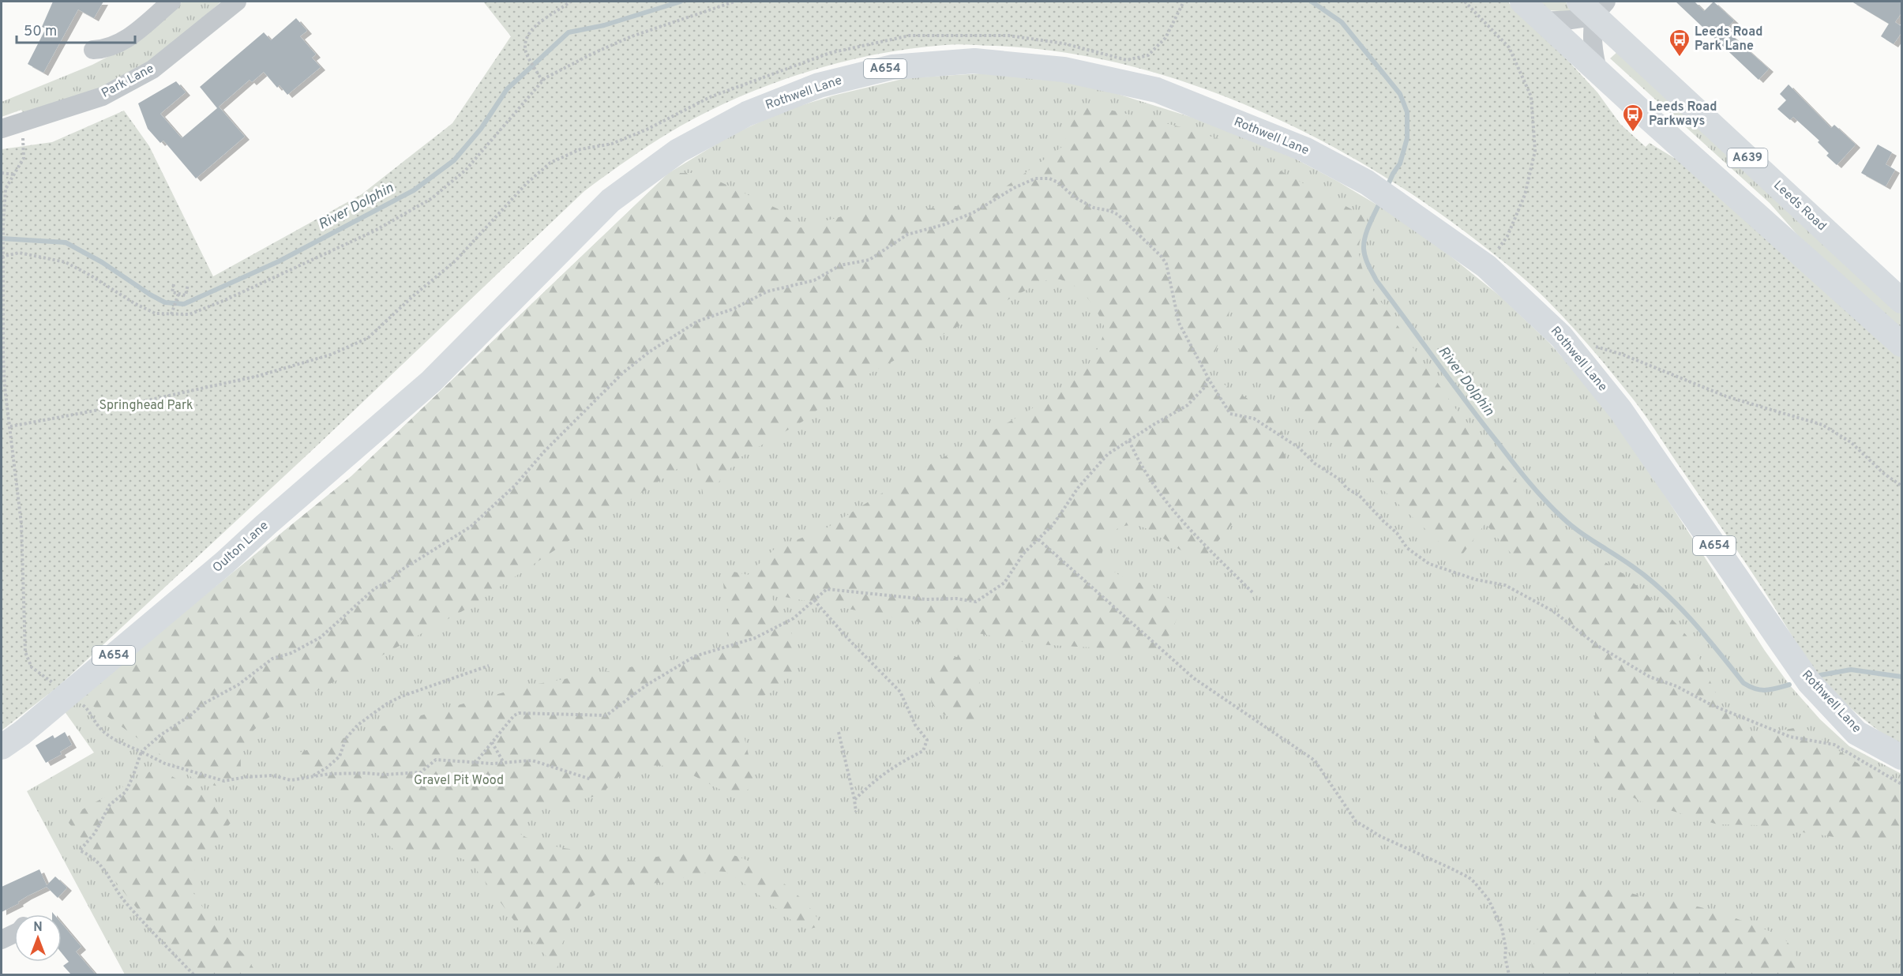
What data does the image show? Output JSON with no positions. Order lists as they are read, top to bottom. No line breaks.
{"streets":{"main road":["A654","Rothwell Lane","A639","Leeds Road","Oulton Lane"],"street":["Park Lane"]},"crossings":[["Rothwell Lane","Oulton Lane"]],"water":["River Dolphin"],"parks":["Springhead Park","Gravel Pit Wood"],"places":{"bus stop":["Leeds Road Park Lane","Leeds Road Parkways"]},"scale_bar":"50 m","north":"top"}
